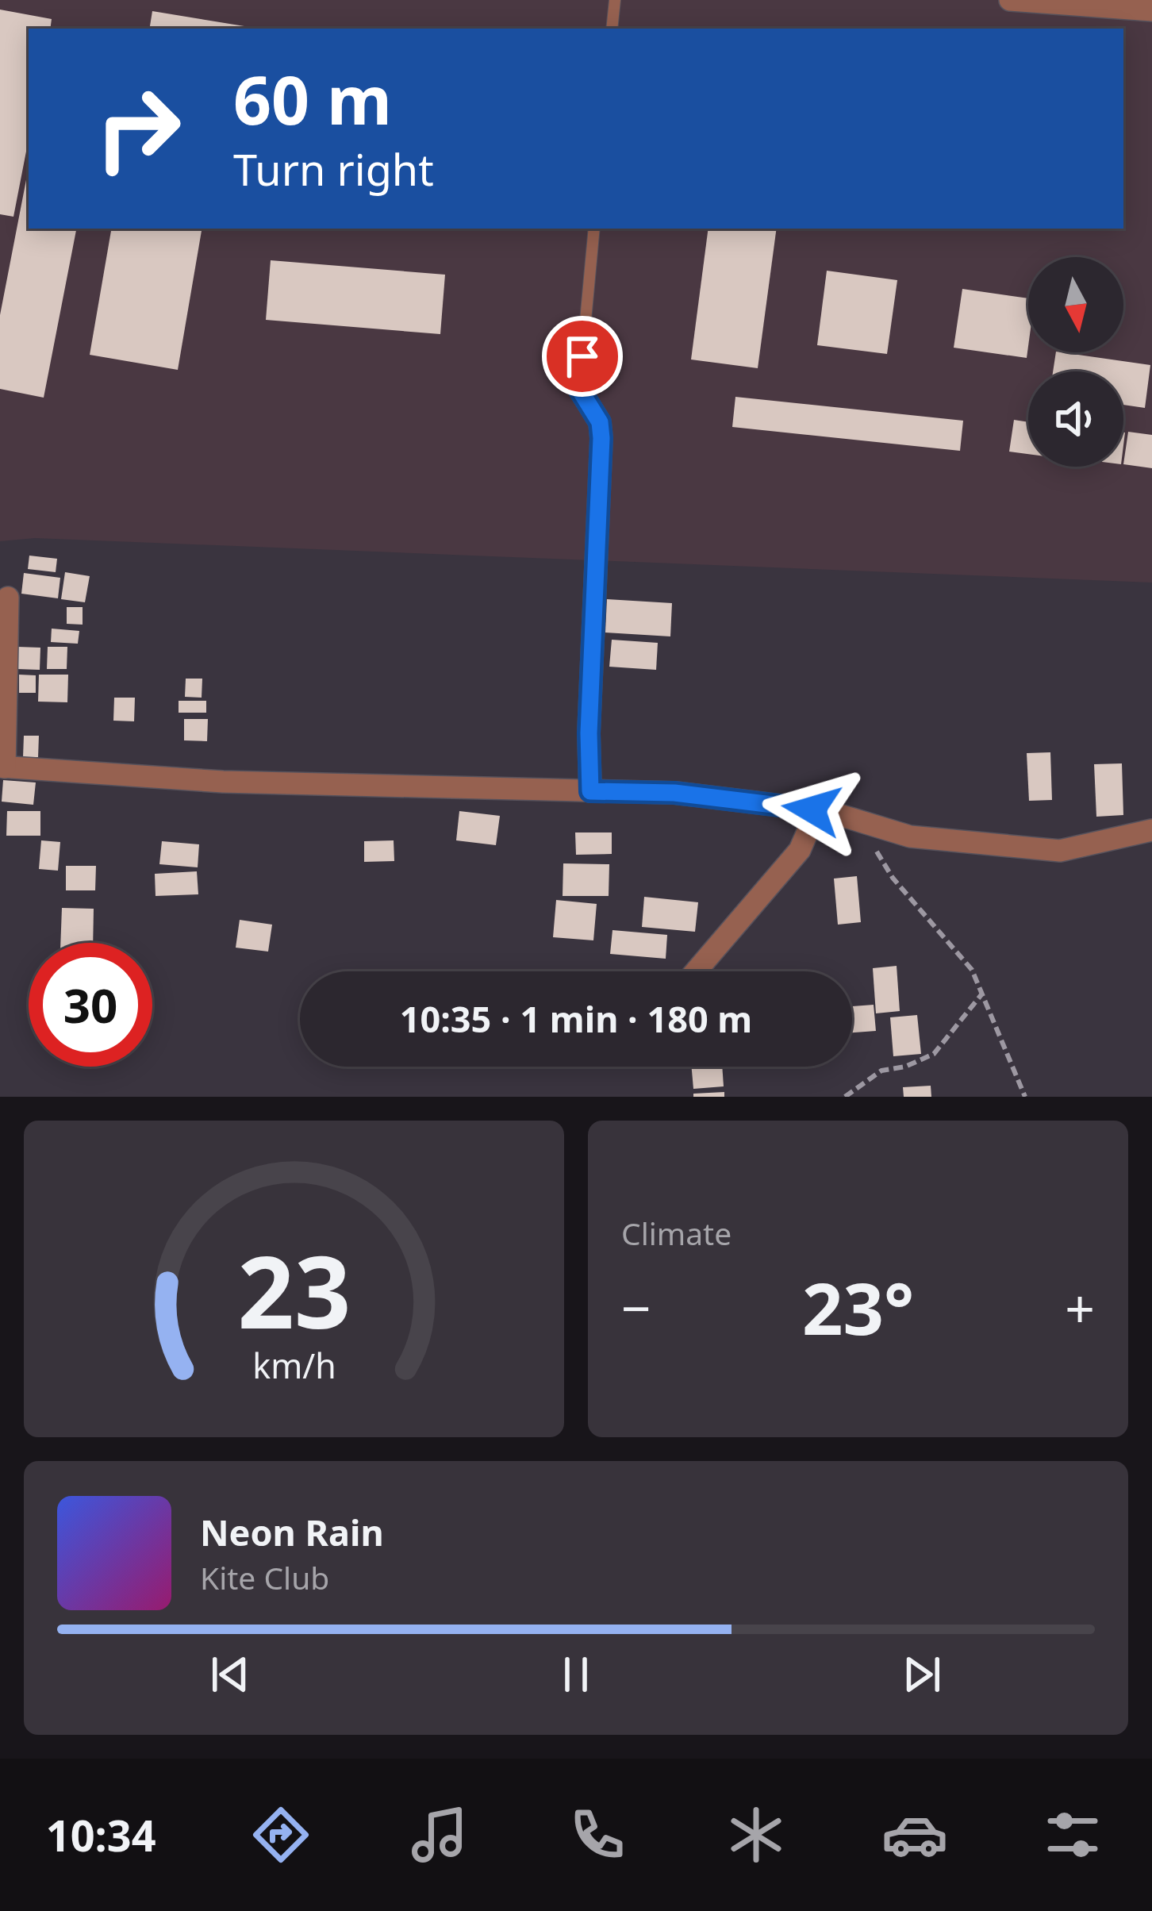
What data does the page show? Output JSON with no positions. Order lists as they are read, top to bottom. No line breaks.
{"north":"bottom","page":{"turn":["60 m","Turn right"],"limit":"30","trip":"10:35 · 1 min · 180 m","tile":"Climate","heat":["−","23°","+"],"song":["Neon Rain","Kite Club"],"tabs":"10:34","gauge":["23","km/h"]}}
